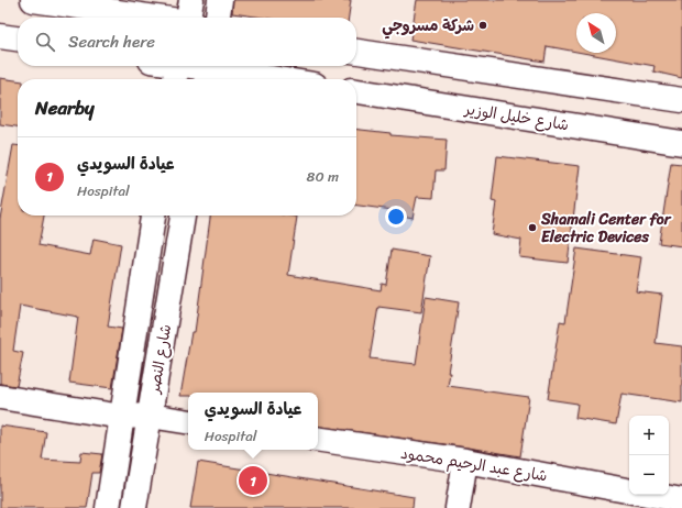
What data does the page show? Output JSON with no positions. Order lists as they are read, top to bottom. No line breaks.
{"streets":{"street":["شارع خليل الوزير","شارع النصر","شارع عبد الرحيم محمود"]},"places":["شركة مسروجي","Shamali Center for Electric Devices"],"north":"top left","page":{"search":"Search here","heading":"Nearby","list":[{"mark":"1","name":"عيادة السويدي","note":"Hospital","value":"80 m"}],"popup":["عيادة السويدي","Hospital"],"map_buttons":["+","−"],"pins":"1"}}
